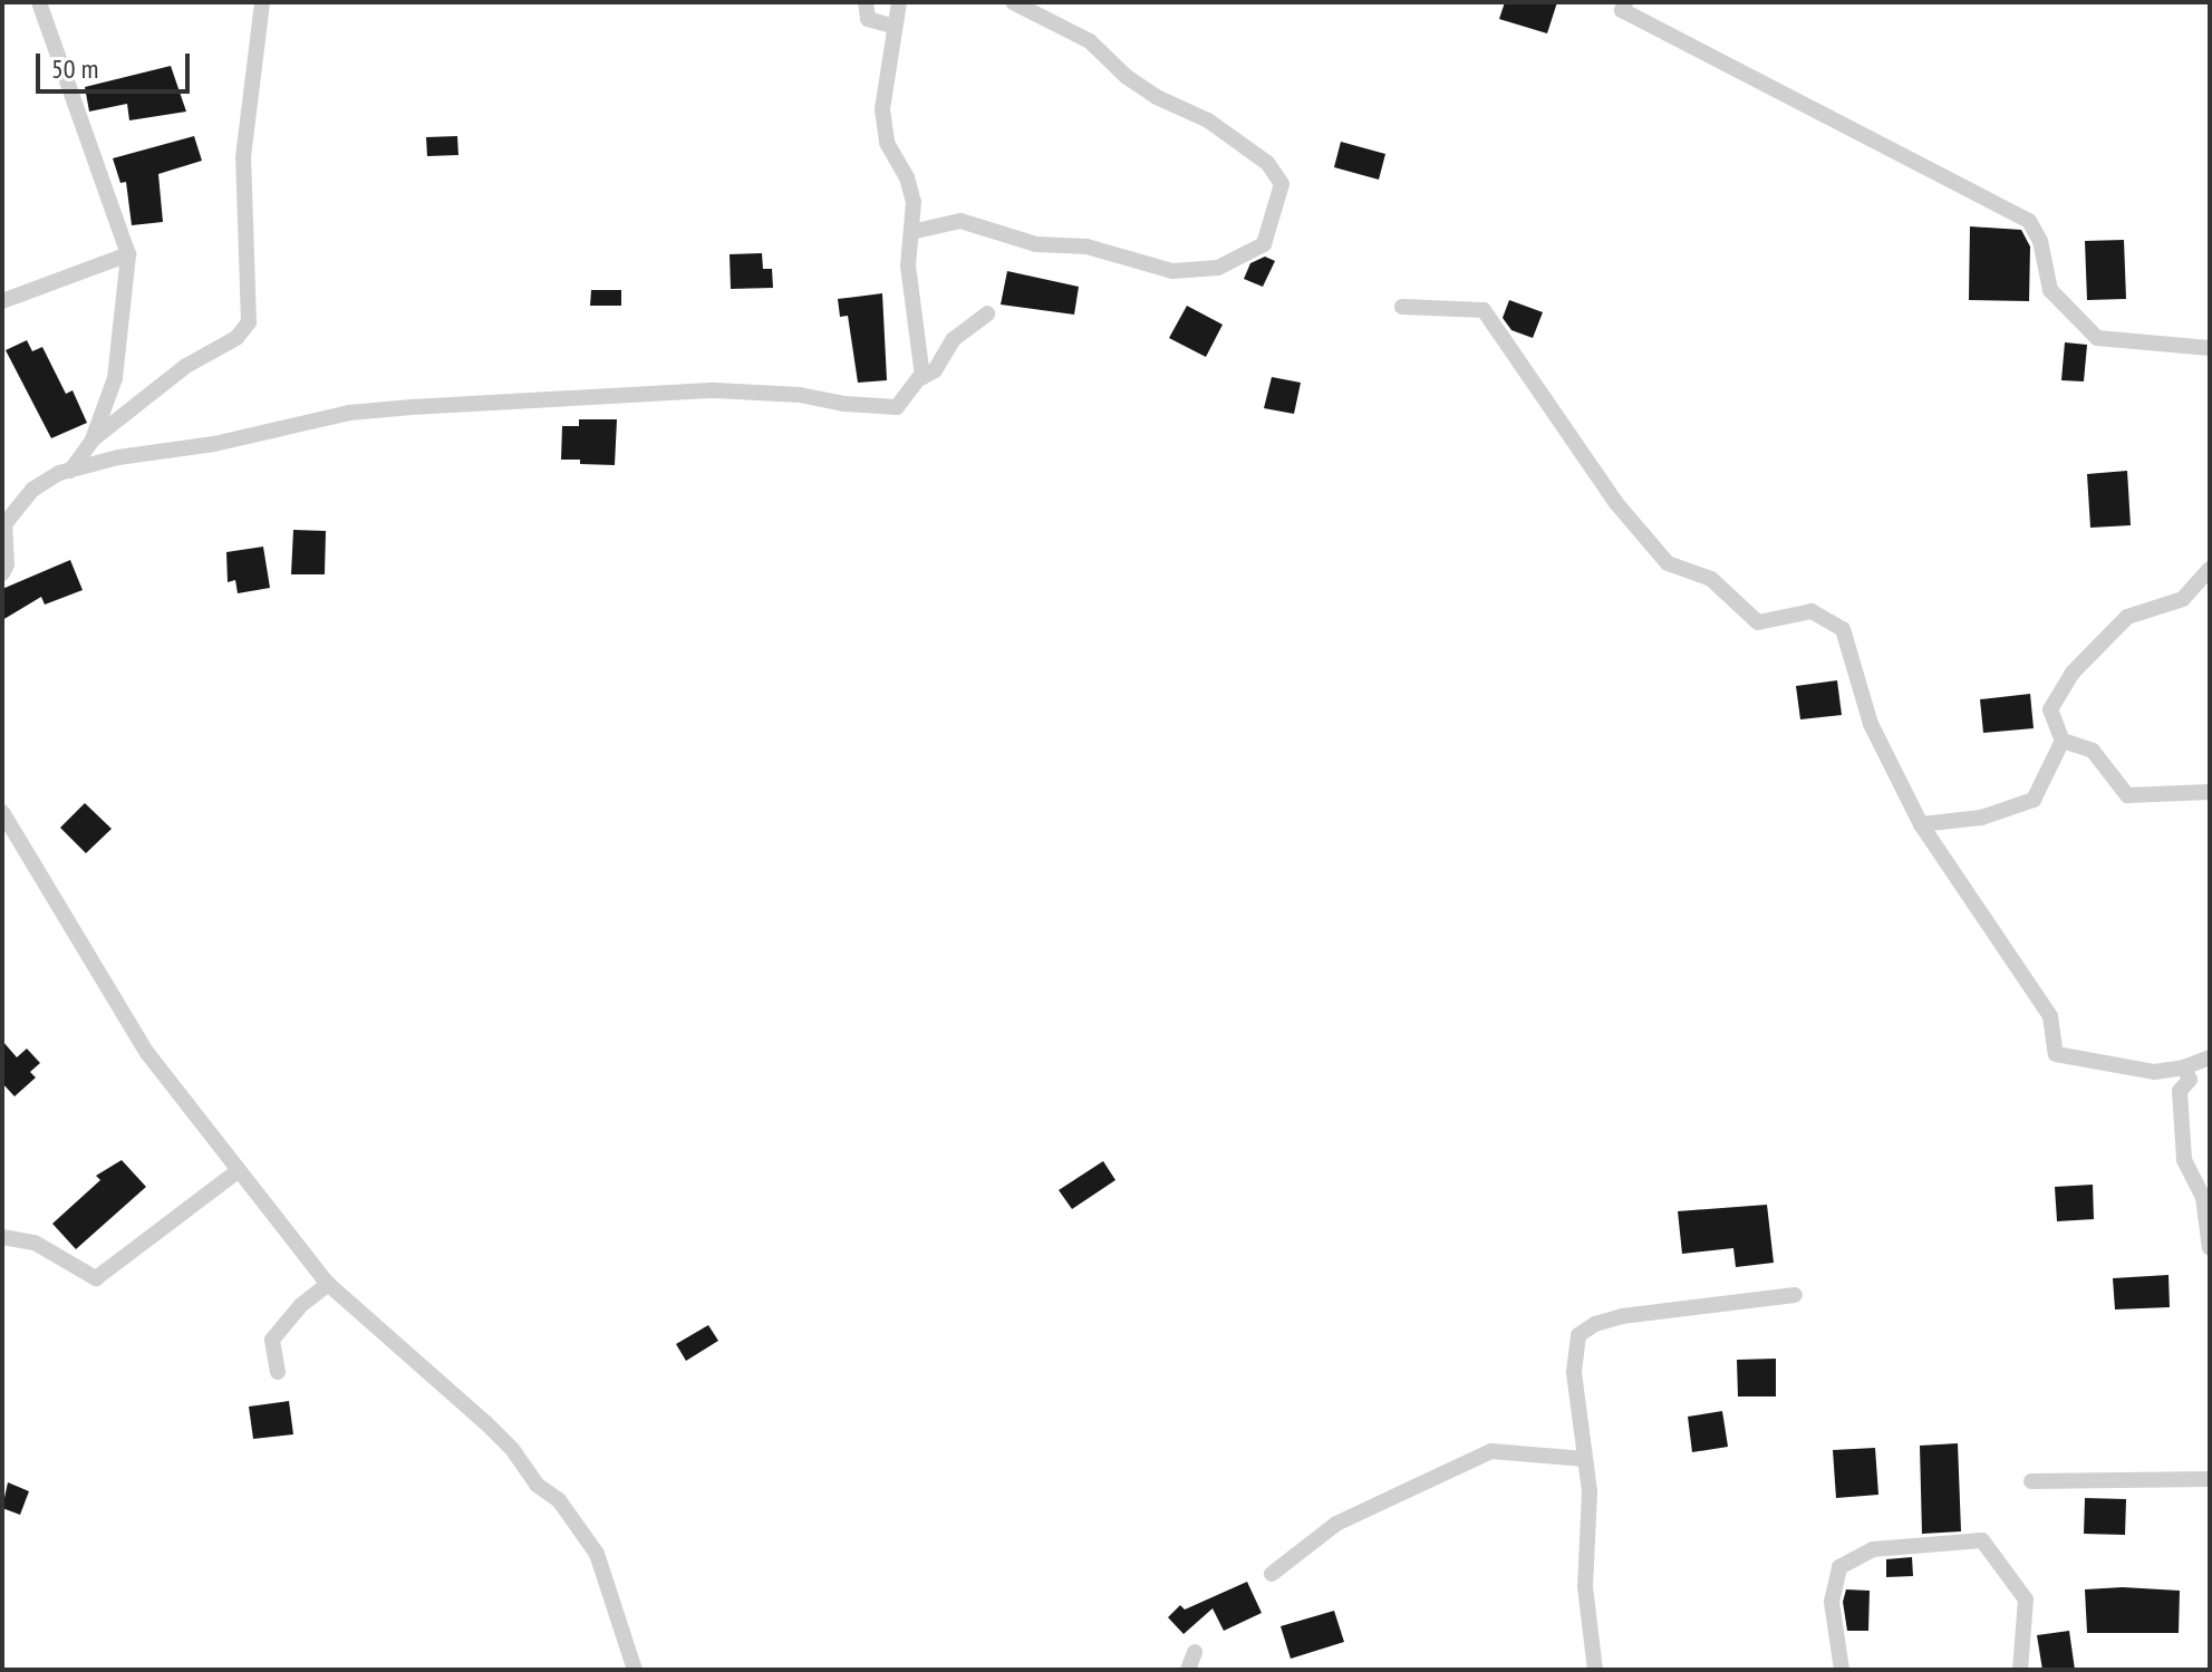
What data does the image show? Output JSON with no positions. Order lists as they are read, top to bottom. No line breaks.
{"scale_bar":"50 m"}
